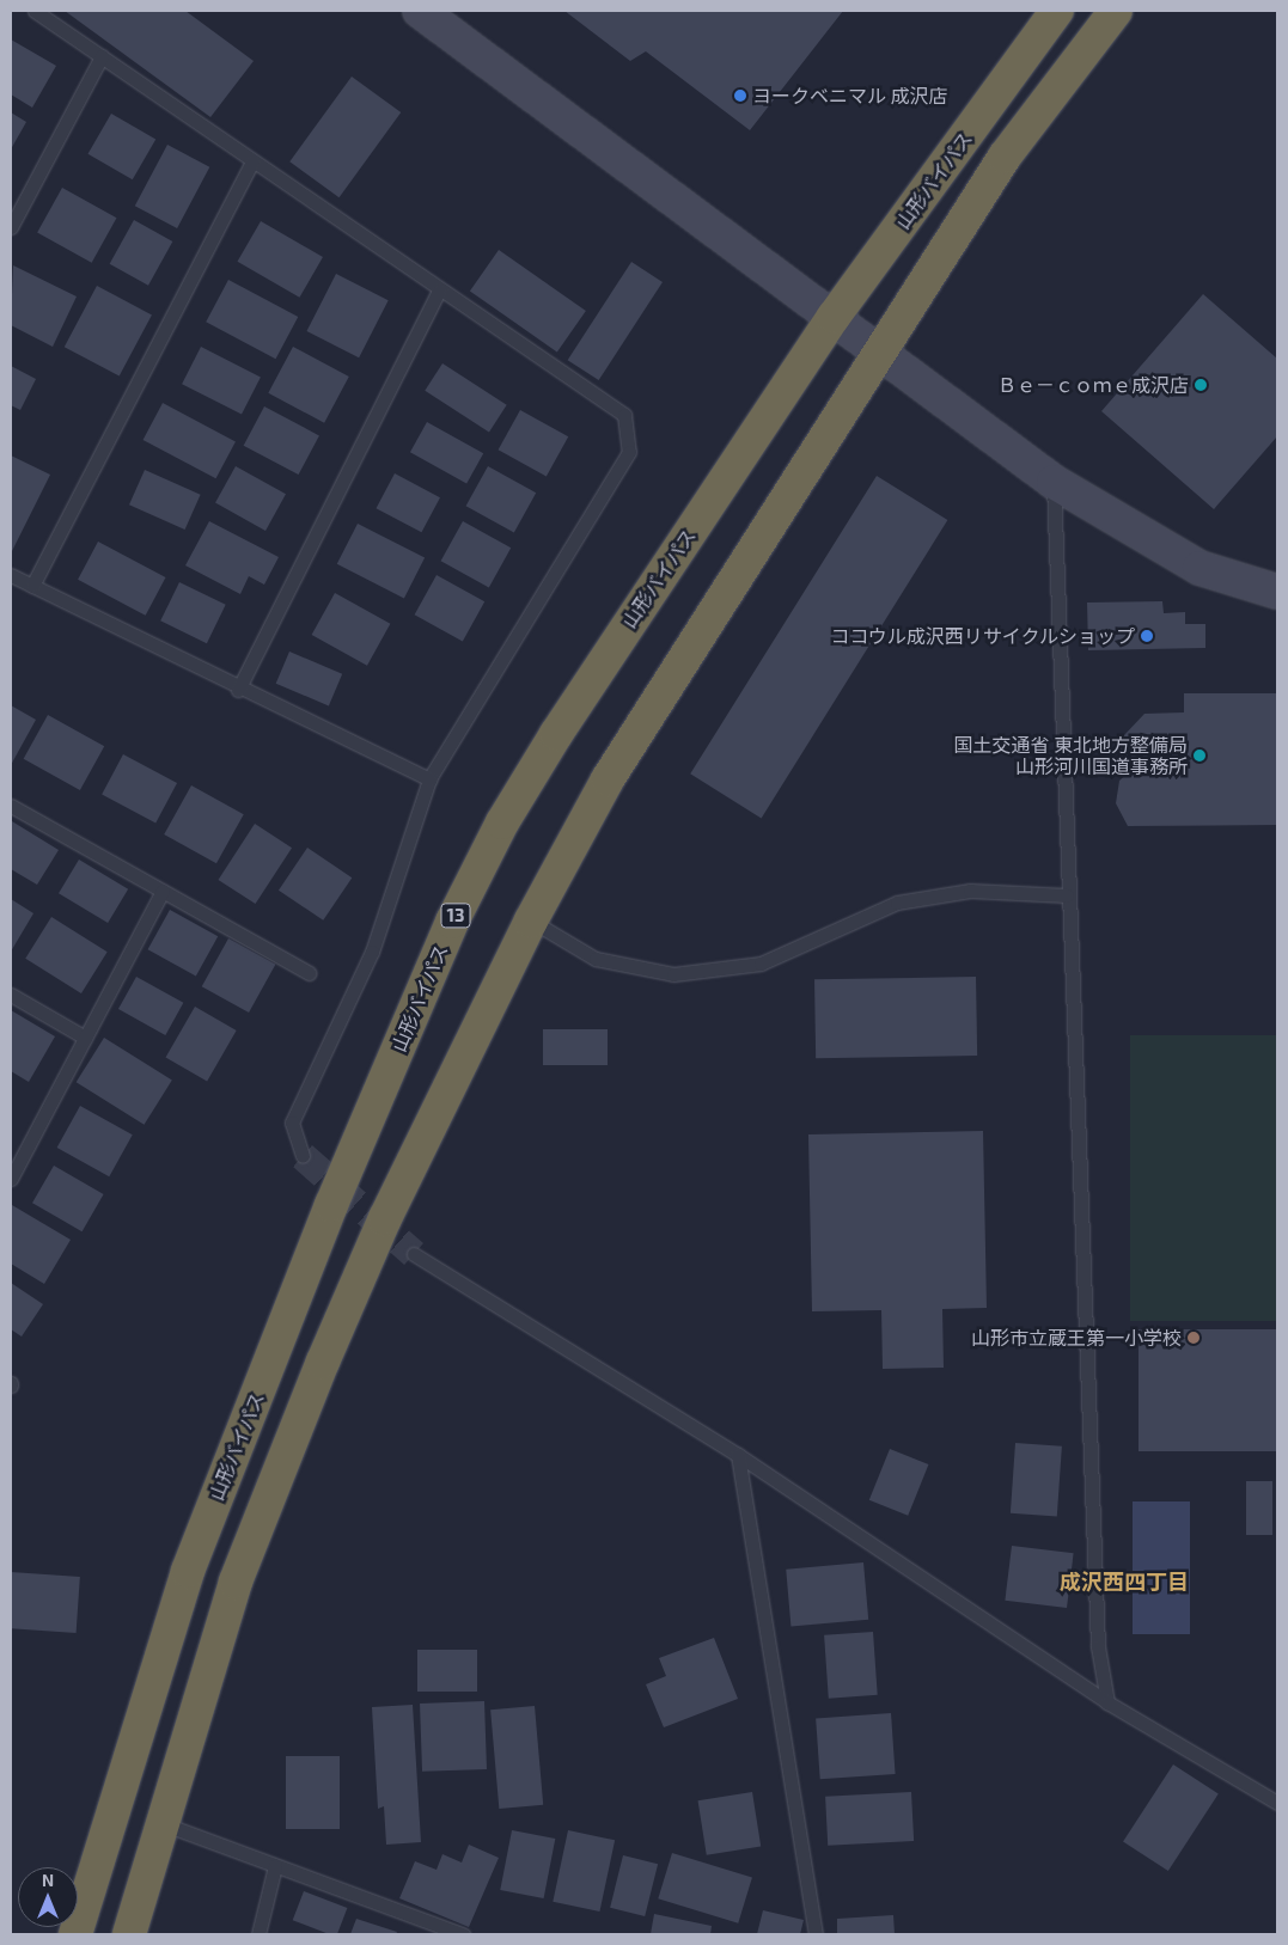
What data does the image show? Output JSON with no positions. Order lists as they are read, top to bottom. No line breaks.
{"streets":{"highway":["山形バイパス","13"]},"districts":["成沢西四丁目"],"places":["ヨークベニマル 成沢店","Ｂｅ－ｃｏｍｅ成沢店","ココウル成沢西リサイクルショップ","国土交通省 東北地方整備局 山形河川国道事務所","山形市立蔵王第一小学校"],"north":"top"}
